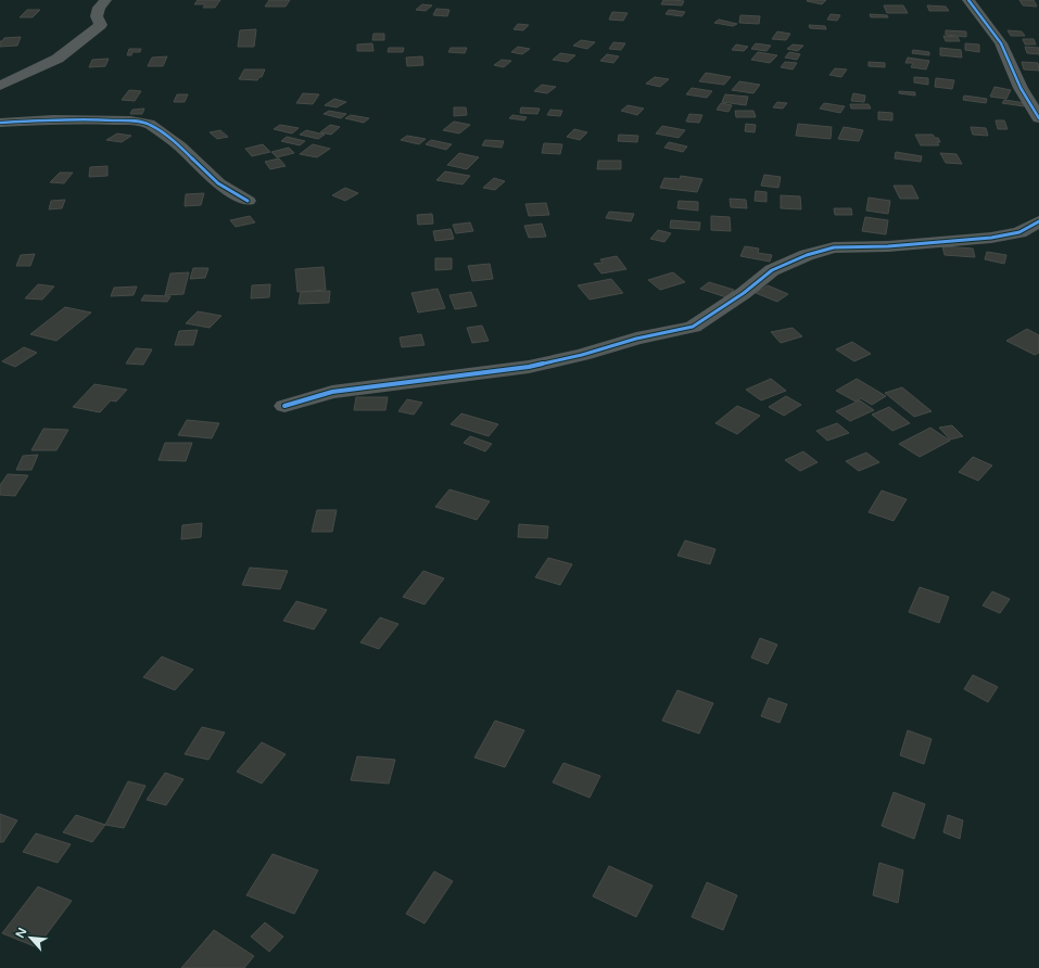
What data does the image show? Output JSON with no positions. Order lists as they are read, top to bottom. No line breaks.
{"north":"top left"}
